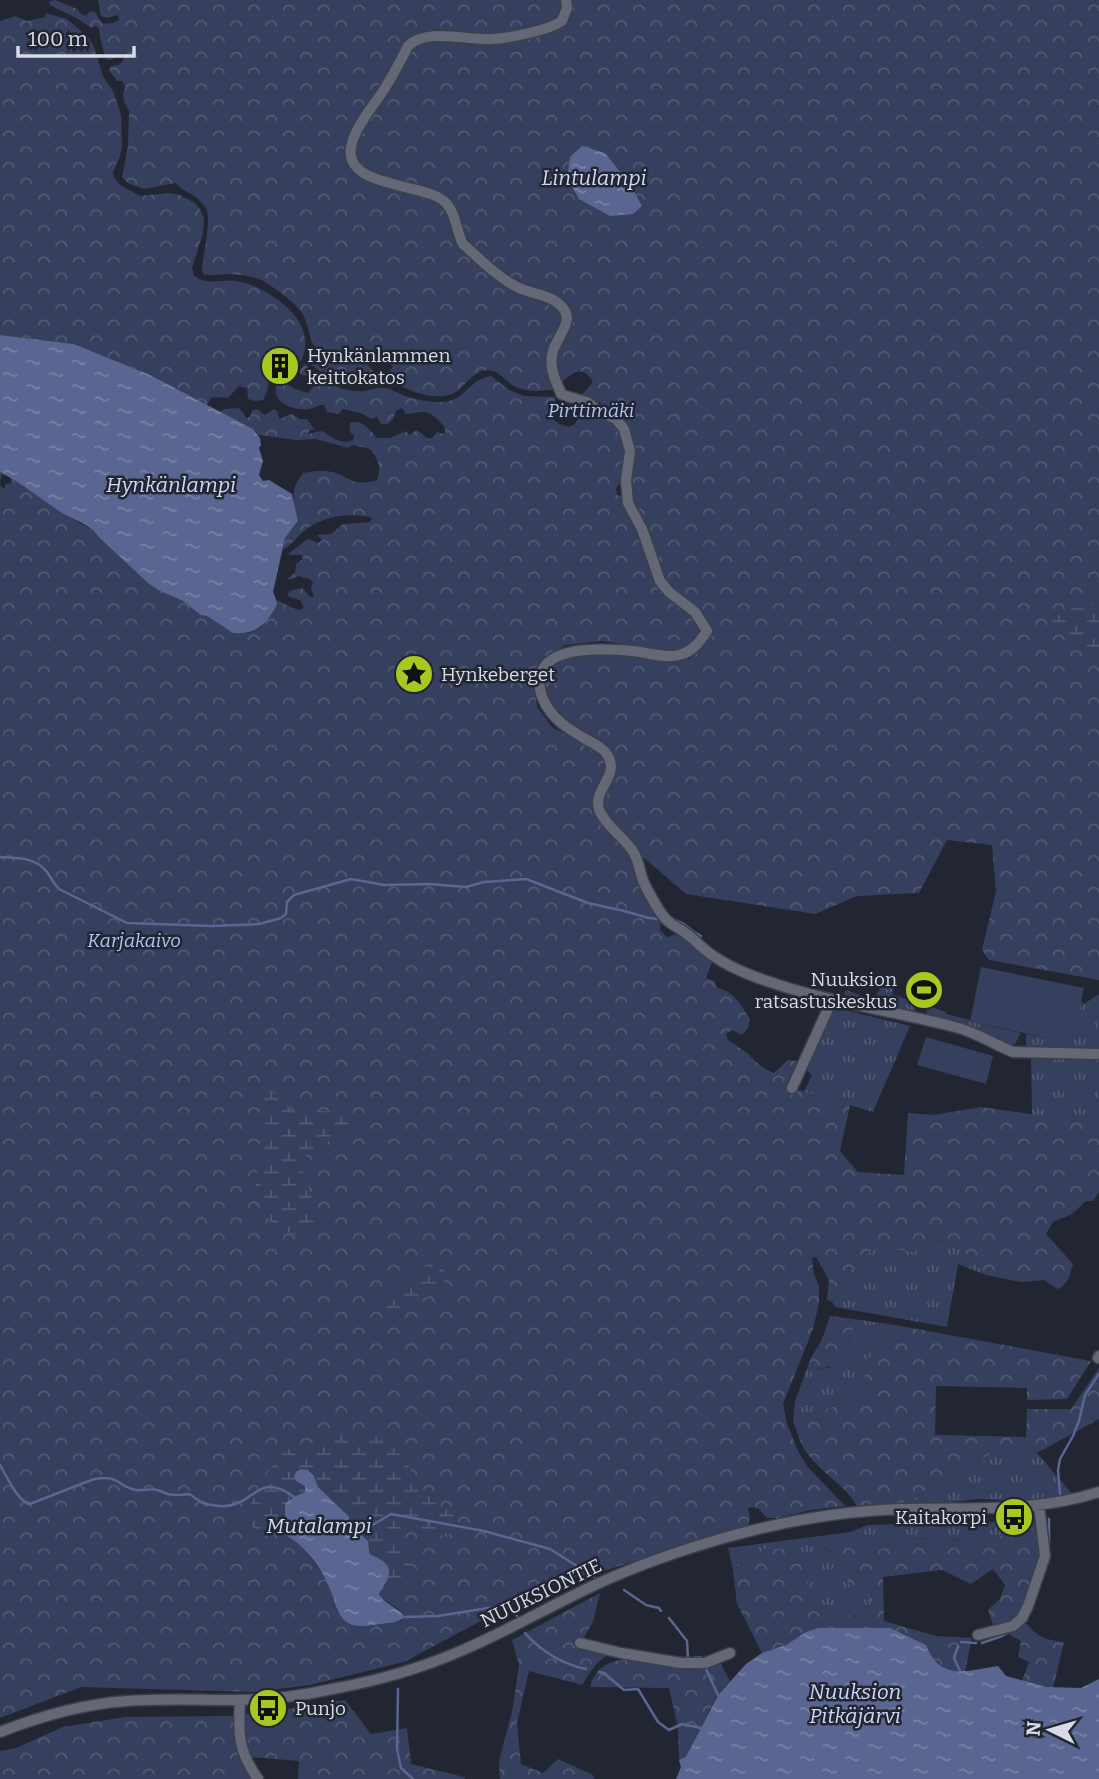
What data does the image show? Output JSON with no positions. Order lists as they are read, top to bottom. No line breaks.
{"streets":{"street":["NUUKSIONTIE"]},"water":["Lintulampi","Hynkänlampi","Mutalampi","Nuuksion Pitkäjärvi"],"parks":["Pirttimäki","Karjakaivo"],"places":{"building":["Hynkänlammen keittokatos"],"place":["Hynkeberget"],"sports":["Nuuksion ratsastuskeskus"],"bus stop":["Kaitakorpi","Punjo"]},"scale_bar":"100 m","north":"left"}
